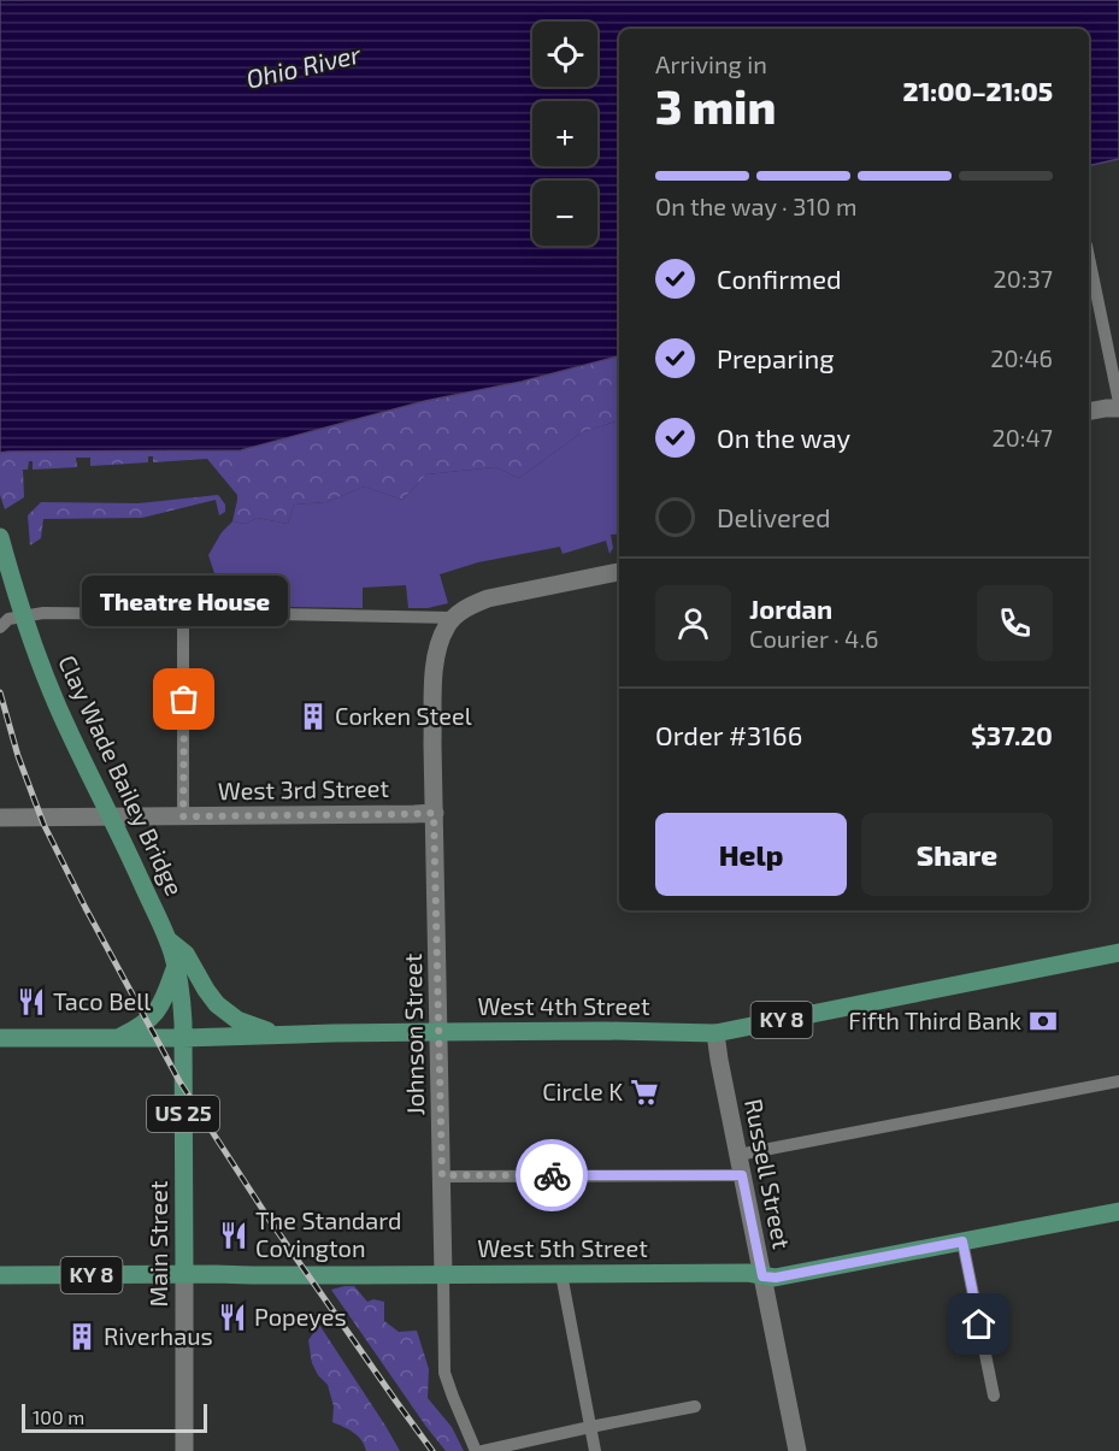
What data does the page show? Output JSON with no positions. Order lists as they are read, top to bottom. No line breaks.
{"streets":{"main road":["Clay Wade Bailey Bridge","West 4th Street","KY 8","US 25","Main Street","West 5th Street"],"street":["West 3rd Street","Johnson Street","Russell Street"]},"crossings":[["Clay Wade Bailey Bridge","West 4th Street"],["Clay Wade Bailey Bridge","Main Street"],["West 3rd Street","Johnson Street"],["West 4th Street","Johnson Street"],["West 4th Street","Russell Street"],["West 4th Street","Main Street"],["Johnson Street","West 5th Street"],["Russell Street","West 5th Street"],["Main Street","West 5th Street"]],"water":["Ohio River"],"places":{"other":["Theatre House"],"building":["Corken Steel","Riverhaus"],"restaurant":["Taco Bell","The Standard Covington","Popeyes"],"bank":["Fifth Third Bank"],"supermarket":["Circle K"]},"scale_bar":"100 m","page":{"map_buttons":["+","−"],"heading":["3 min","Arriving in","21:00–21:05"],"panel":["Jordan","Courier · 4.6","Order #3166","$37.20"],"bar":"On the way · 310 m","list":[["Confirmed","20:37"],["Preparing","20:46"],["On the way","20:47"],"Delivered"],"bubble":"Theatre House","buttons":["Help","Share"],"scale":"100 m"}}
